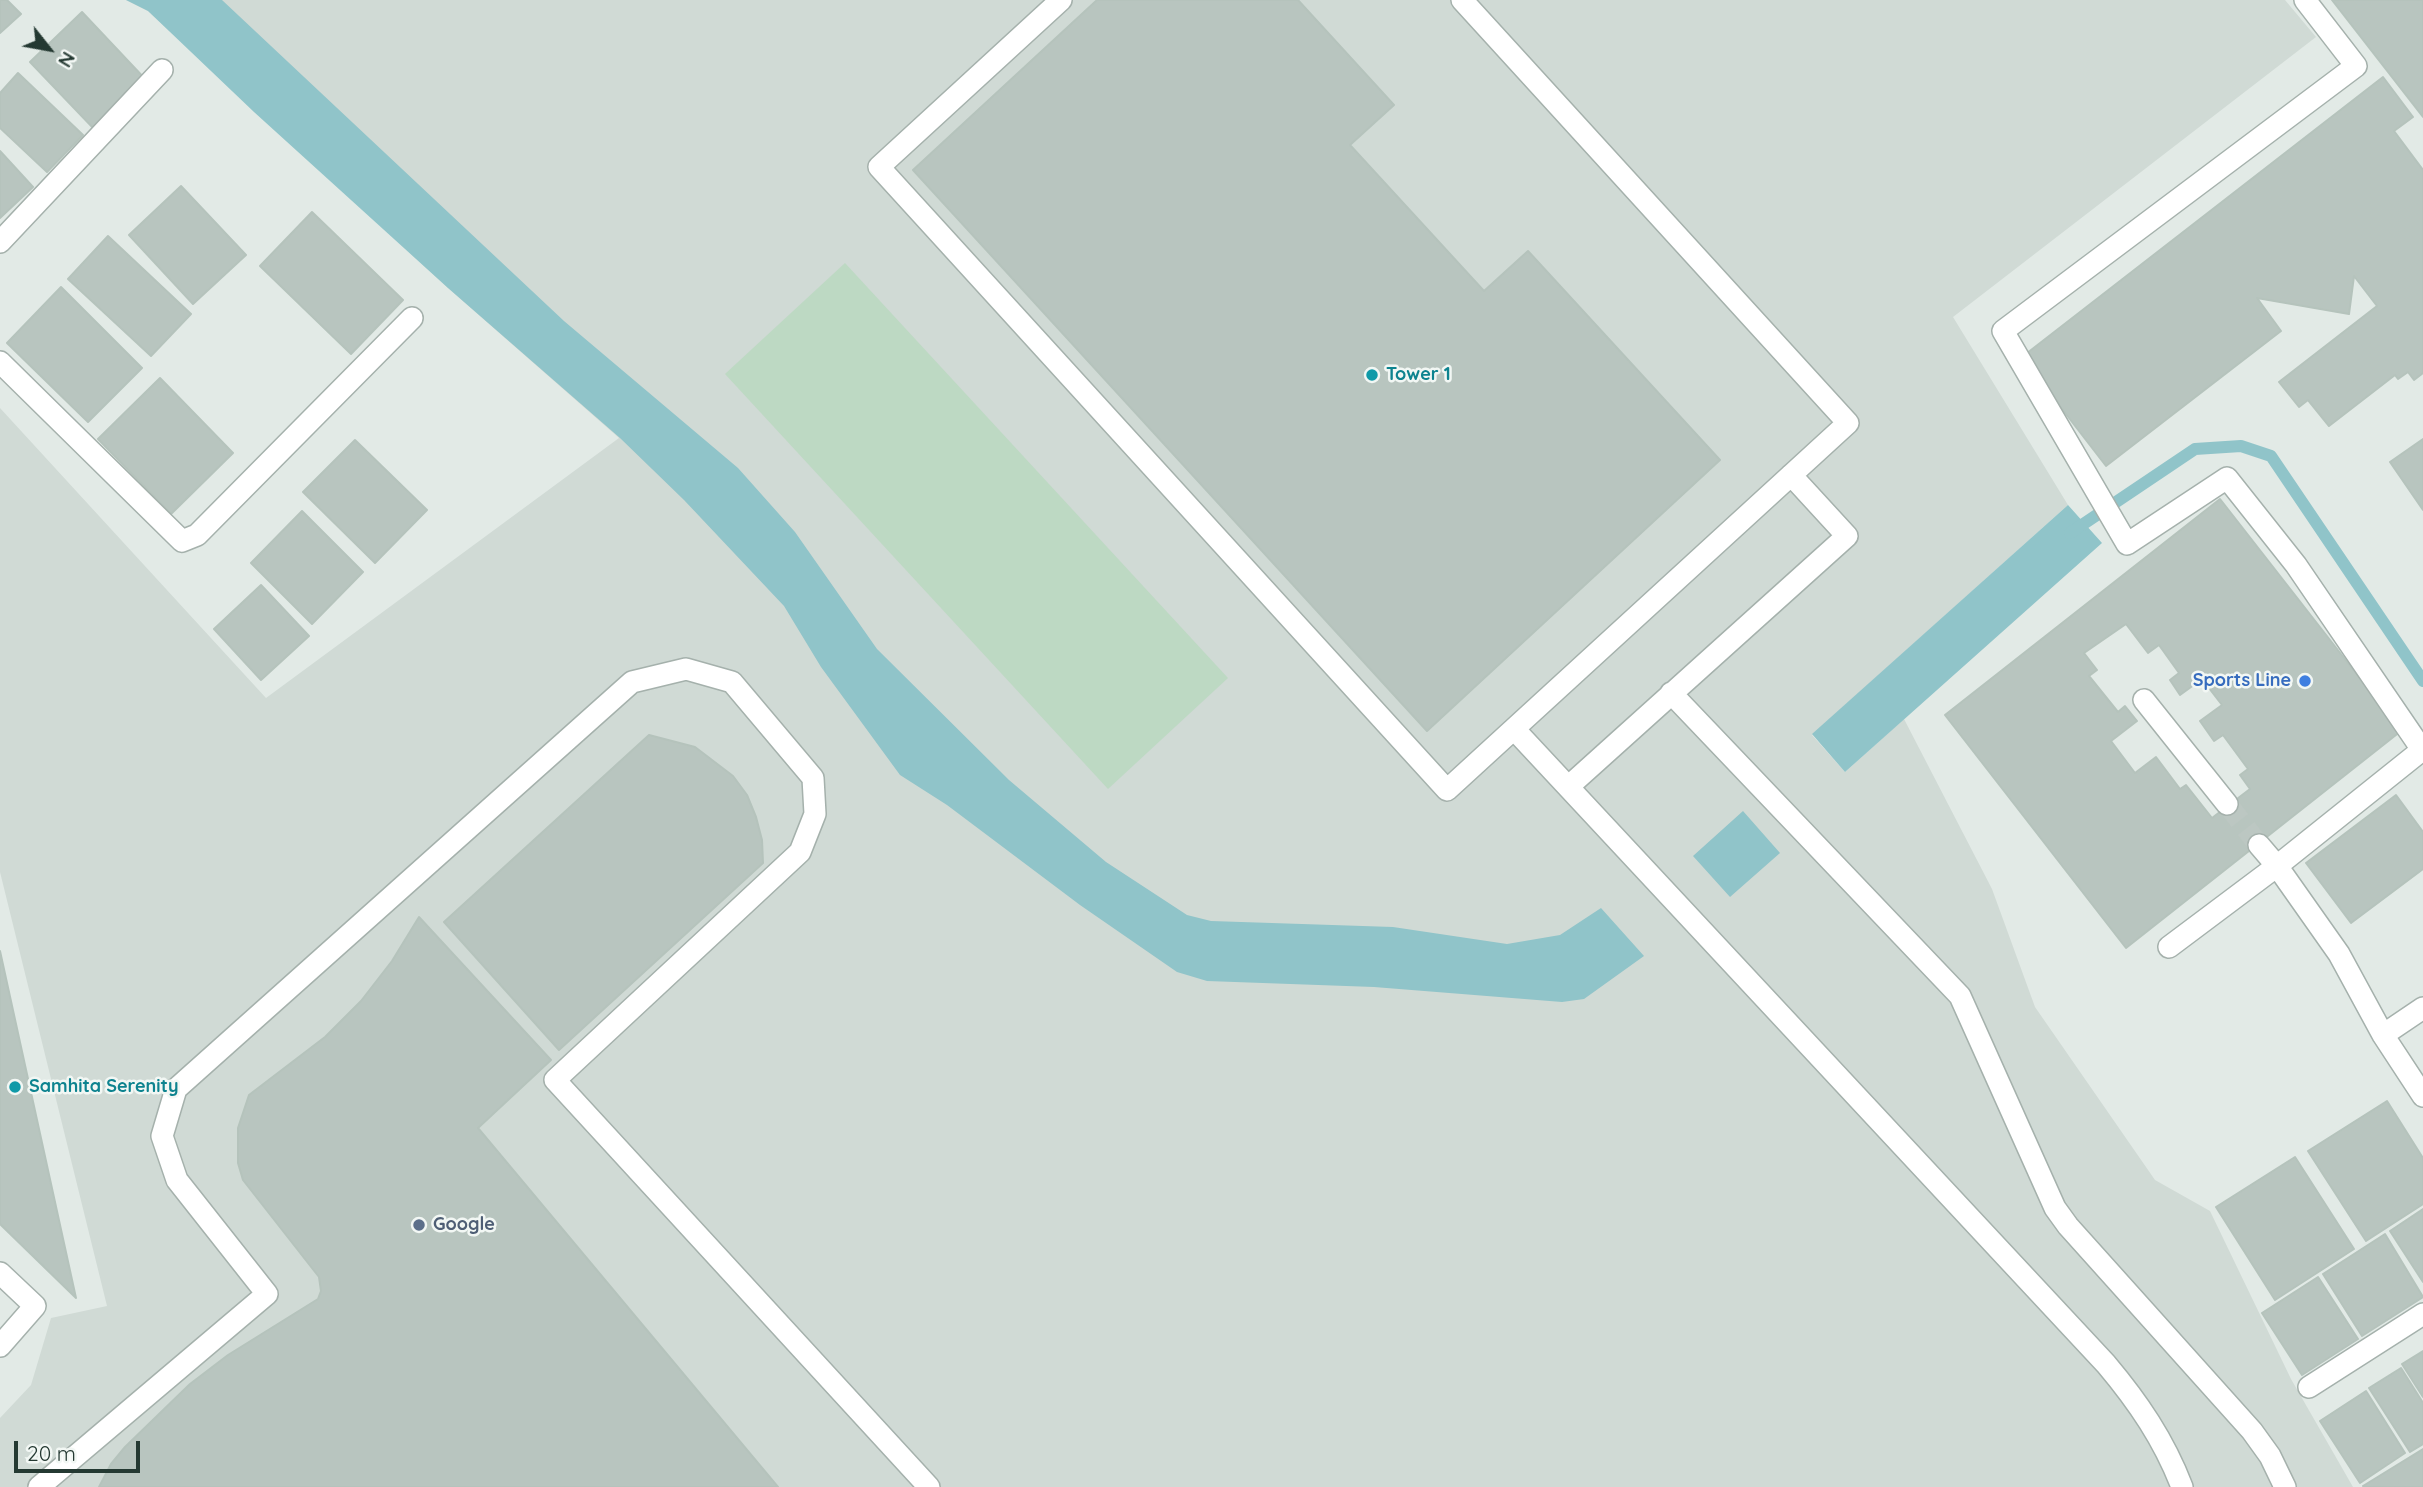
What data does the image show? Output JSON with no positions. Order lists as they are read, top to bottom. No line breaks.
{"places":["Tower 1","Sports Line","Samhita Serenity","Google"],"scale_bar":"20 m","north":"bottom right"}
